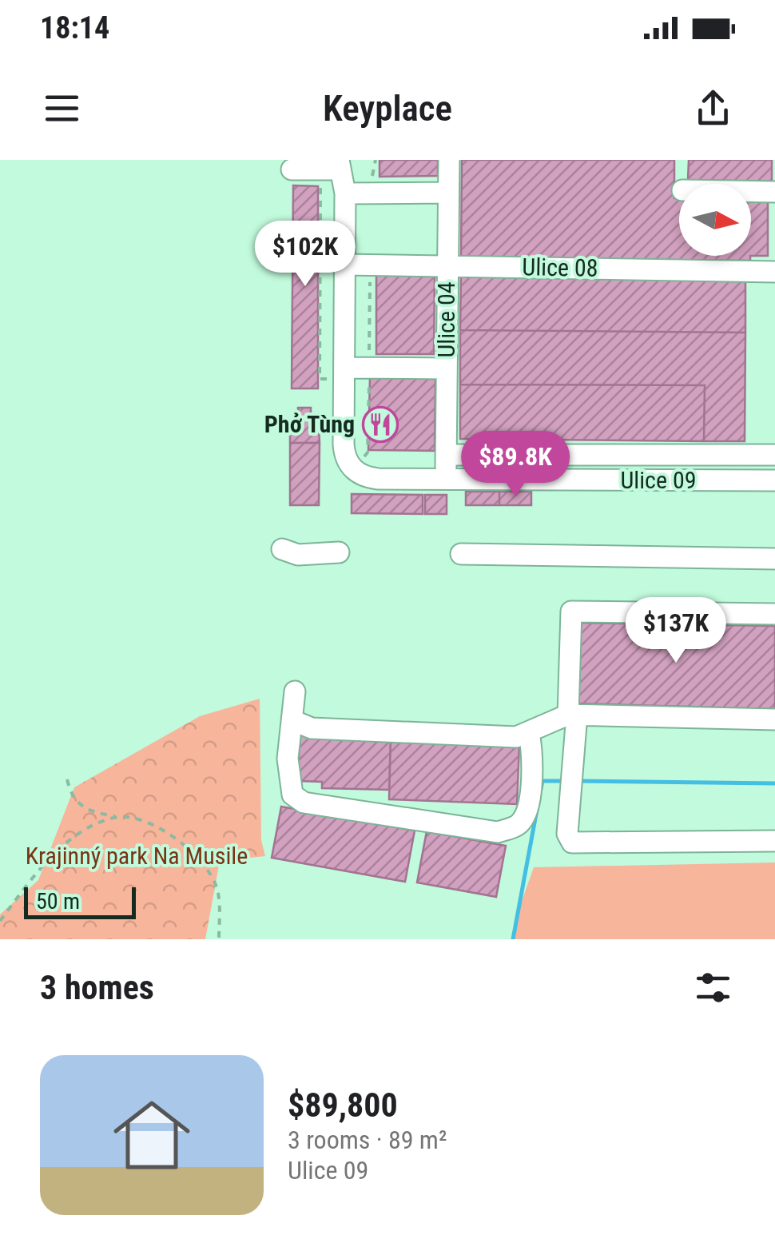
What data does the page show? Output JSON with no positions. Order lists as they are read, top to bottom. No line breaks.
{"streets":{"street":["Ulice 08","Ulice 04","Ulice 09"]},"crossings":[["Ulice 08","Ulice 04"],["Ulice 04","Ulice 09"]],"parks":["Krajinný park Na Musile"],"places":{"restaurant":["Phở Tùng"]},"scale_bar":"50 m","north":"right","page":{"status":"18:14","header":"Keyplace","price":["$102K","$89.8K","$137K"],"scale":"50 m","heading":"3 homes","list":[{"name":"$89,800","note":"3 rooms · 89 m² · Ulice 09"}]}}
